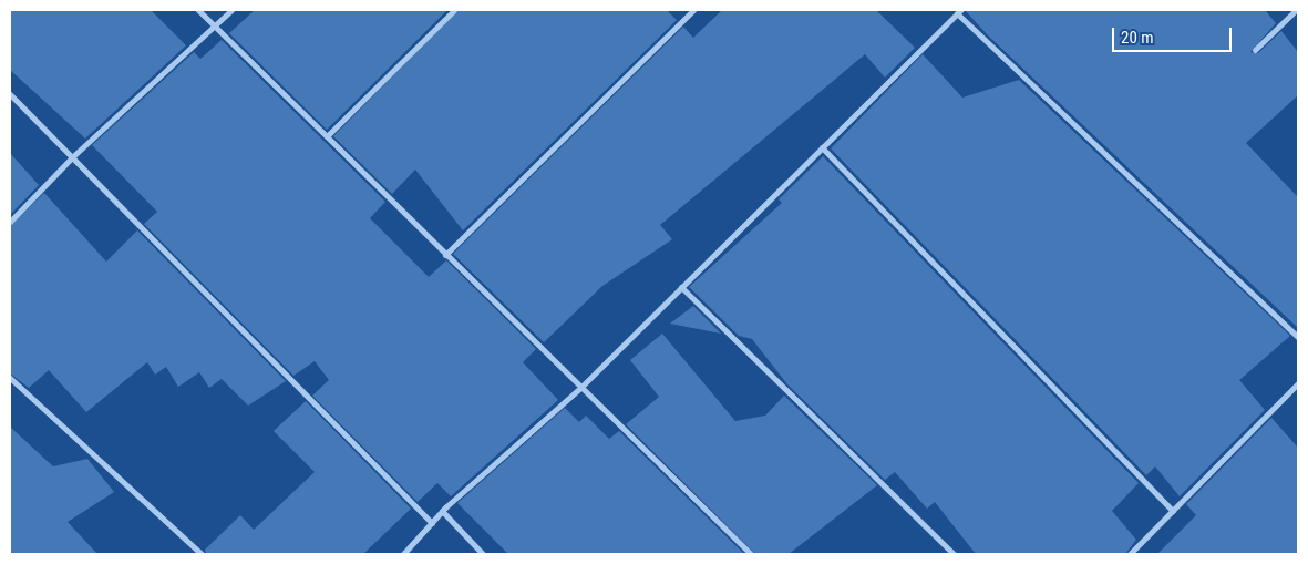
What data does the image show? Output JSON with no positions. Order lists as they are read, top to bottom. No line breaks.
{"scale_bar":"20 m"}
